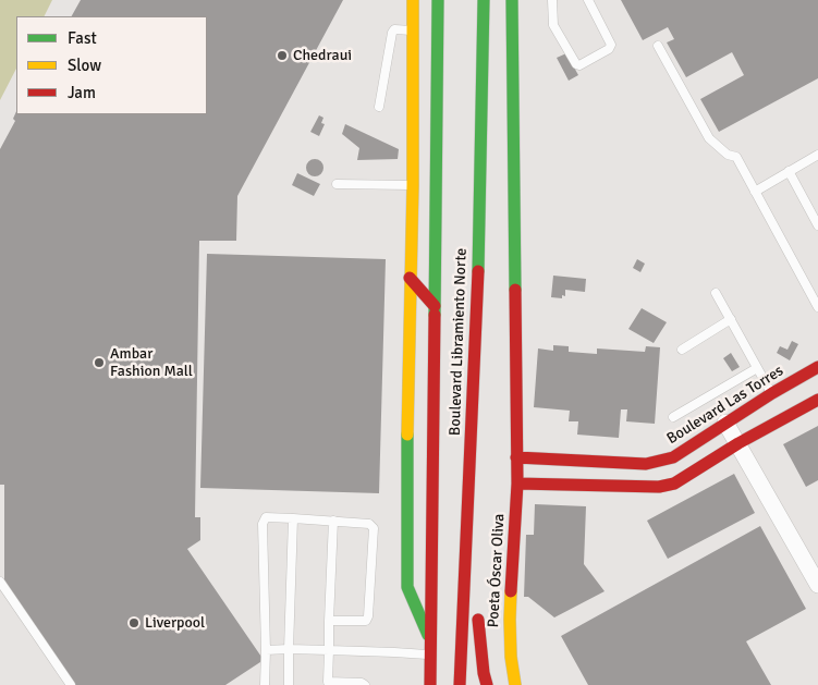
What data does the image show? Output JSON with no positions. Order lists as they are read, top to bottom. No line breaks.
{"streets":{"main road":["Boulevard Libramiento Norte","Boulevard Las Torres","Poeta Óscar Oliva"]},"crossings":[["Boulevard Las Torres","Poeta Óscar Oliva"]],"places":["Chedraui","Ambar Fashion Mall","Liverpool"],"legend":["Fast","Slow","Jam"]}
